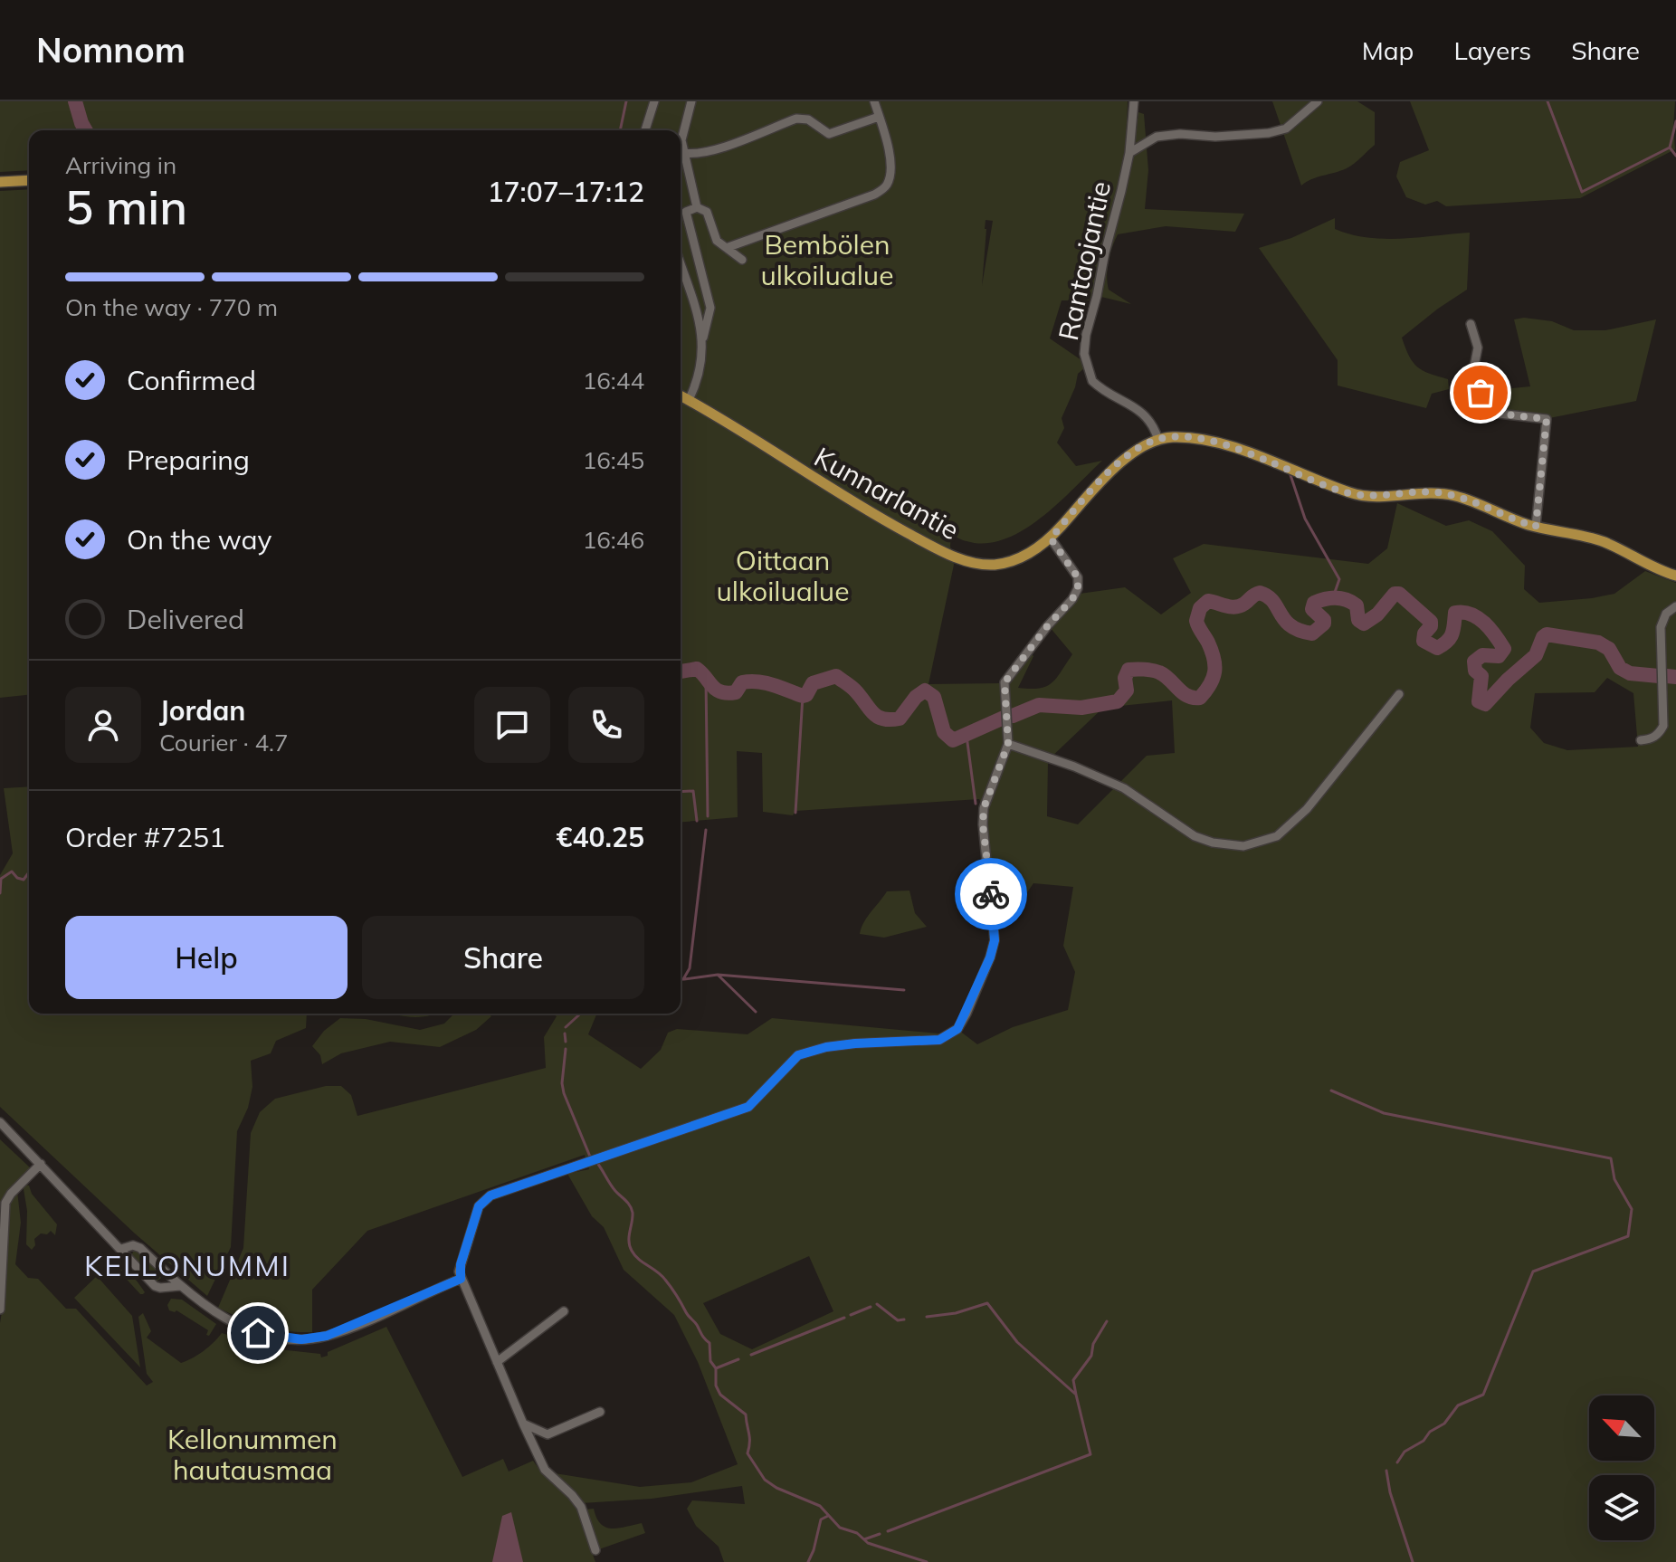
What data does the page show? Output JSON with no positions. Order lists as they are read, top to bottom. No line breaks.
{"streets":{"main road":["Kunnarlantie"],"street":["Rantaojantie"]},"crossings":[["Rantaojantie","Kunnarlantie"]],"districts":["KELLONUMMI"],"parks":["Bembölen ulkoilualue","Oittaan ulkoilualue","Kellonummen hautausmaa"],"north":"top left","page":{"header":"Nomnom","nav":["Map","Layers","Share"],"heading":["5 min","Arriving in","17:07–17:12"],"panel":["Jordan","Courier · 4.7","Order #7251","€40.25"],"bar":"On the way · 770 m","list":[["Confirmed","16:44"],["Preparing","16:45"],["On the way","16:46"],"Delivered"],"buttons":["Help","Share"]}}
